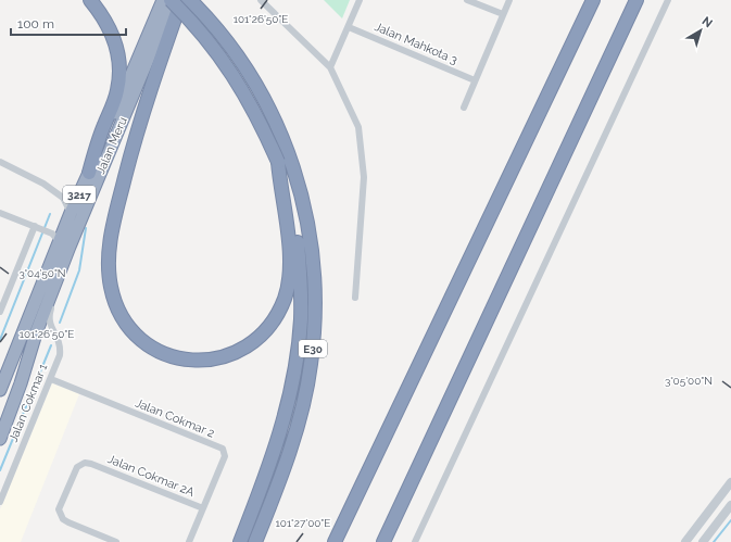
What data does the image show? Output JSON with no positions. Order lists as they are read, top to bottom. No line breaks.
{"streets":{"highway":["Jalan Meru","3217","E30"],"street":["Jalan Mahkota 3","Jalan Cokmar 1","Jalan Cokmar 2","Jalan Cokmar 2A"]},"crossings":[["Jalan Meru","E30"],["Jalan Meru","Jalan Cokmar 1"],["Jalan Cokmar 1","Jalan Cokmar 2"],["Jalan Cokmar 2","Jalan Cokmar 2A"]],"scale_bar":"100 m","north":"top right","coordinates":["101°26'50\"E","3°04'50\"N","3°05'00\"N","101°27'00\"E"]}
